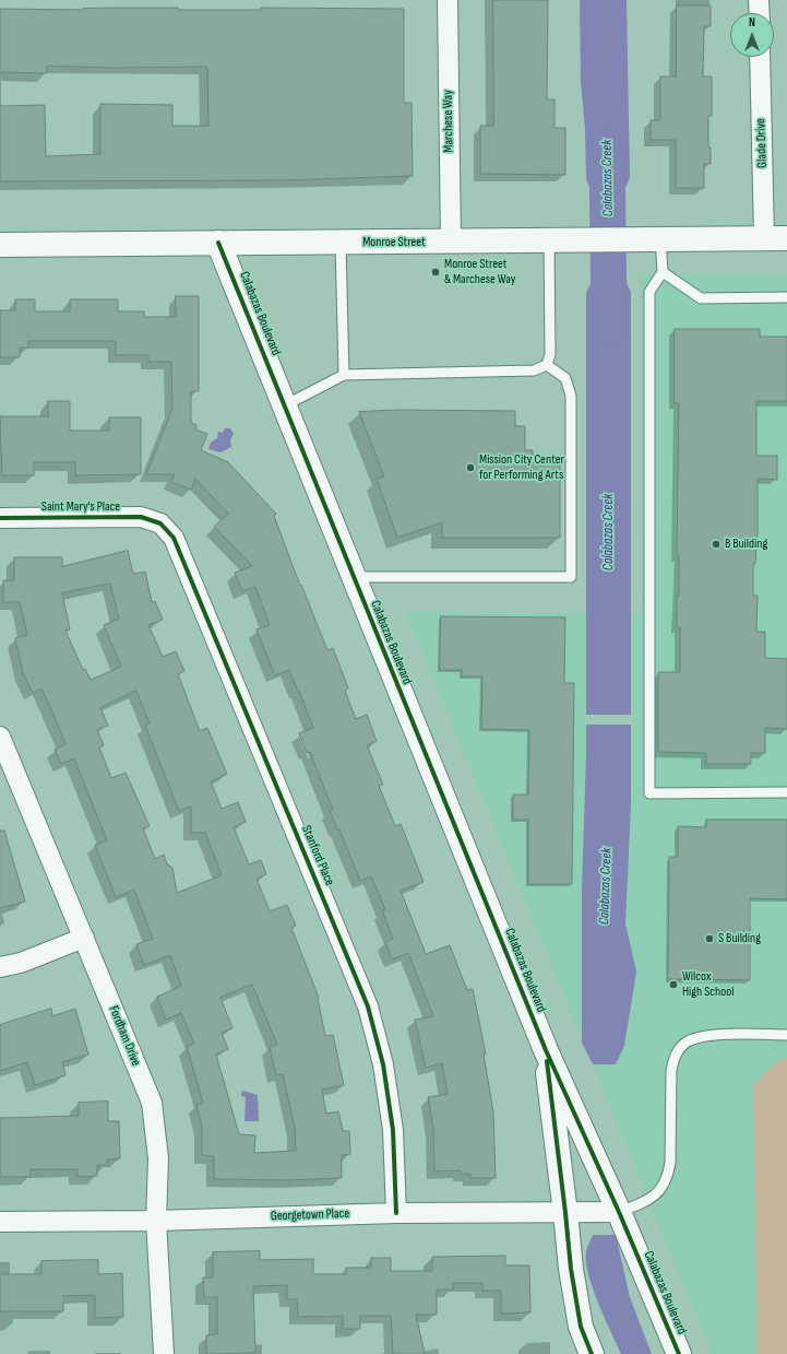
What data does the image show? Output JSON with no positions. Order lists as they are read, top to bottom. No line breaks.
{"streets":{"street":["Marchese Way","Glade Drive","Monroe Street","Calabazas Boulevard","Saint Mary's Place","Stanford Place","Fordham Drive","Georgetown Place"]},"crossings":[["Marchese Way","Monroe Street"],["Glade Drive","Monroe Street"],["Monroe Street","Calabazas Boulevard"],["Calabazas Boulevard","Georgetown Place"],["Saint Mary's Place","Stanford Place"],["Stanford Place","Georgetown Place"],["Fordham Drive","Georgetown Place"]],"water":["Calabazas Creek"],"places":["Monroe Street & Marchese Way","Mission City Center for Performing Arts","B Building","S Building","Wilcox High School"],"north":"top"}
